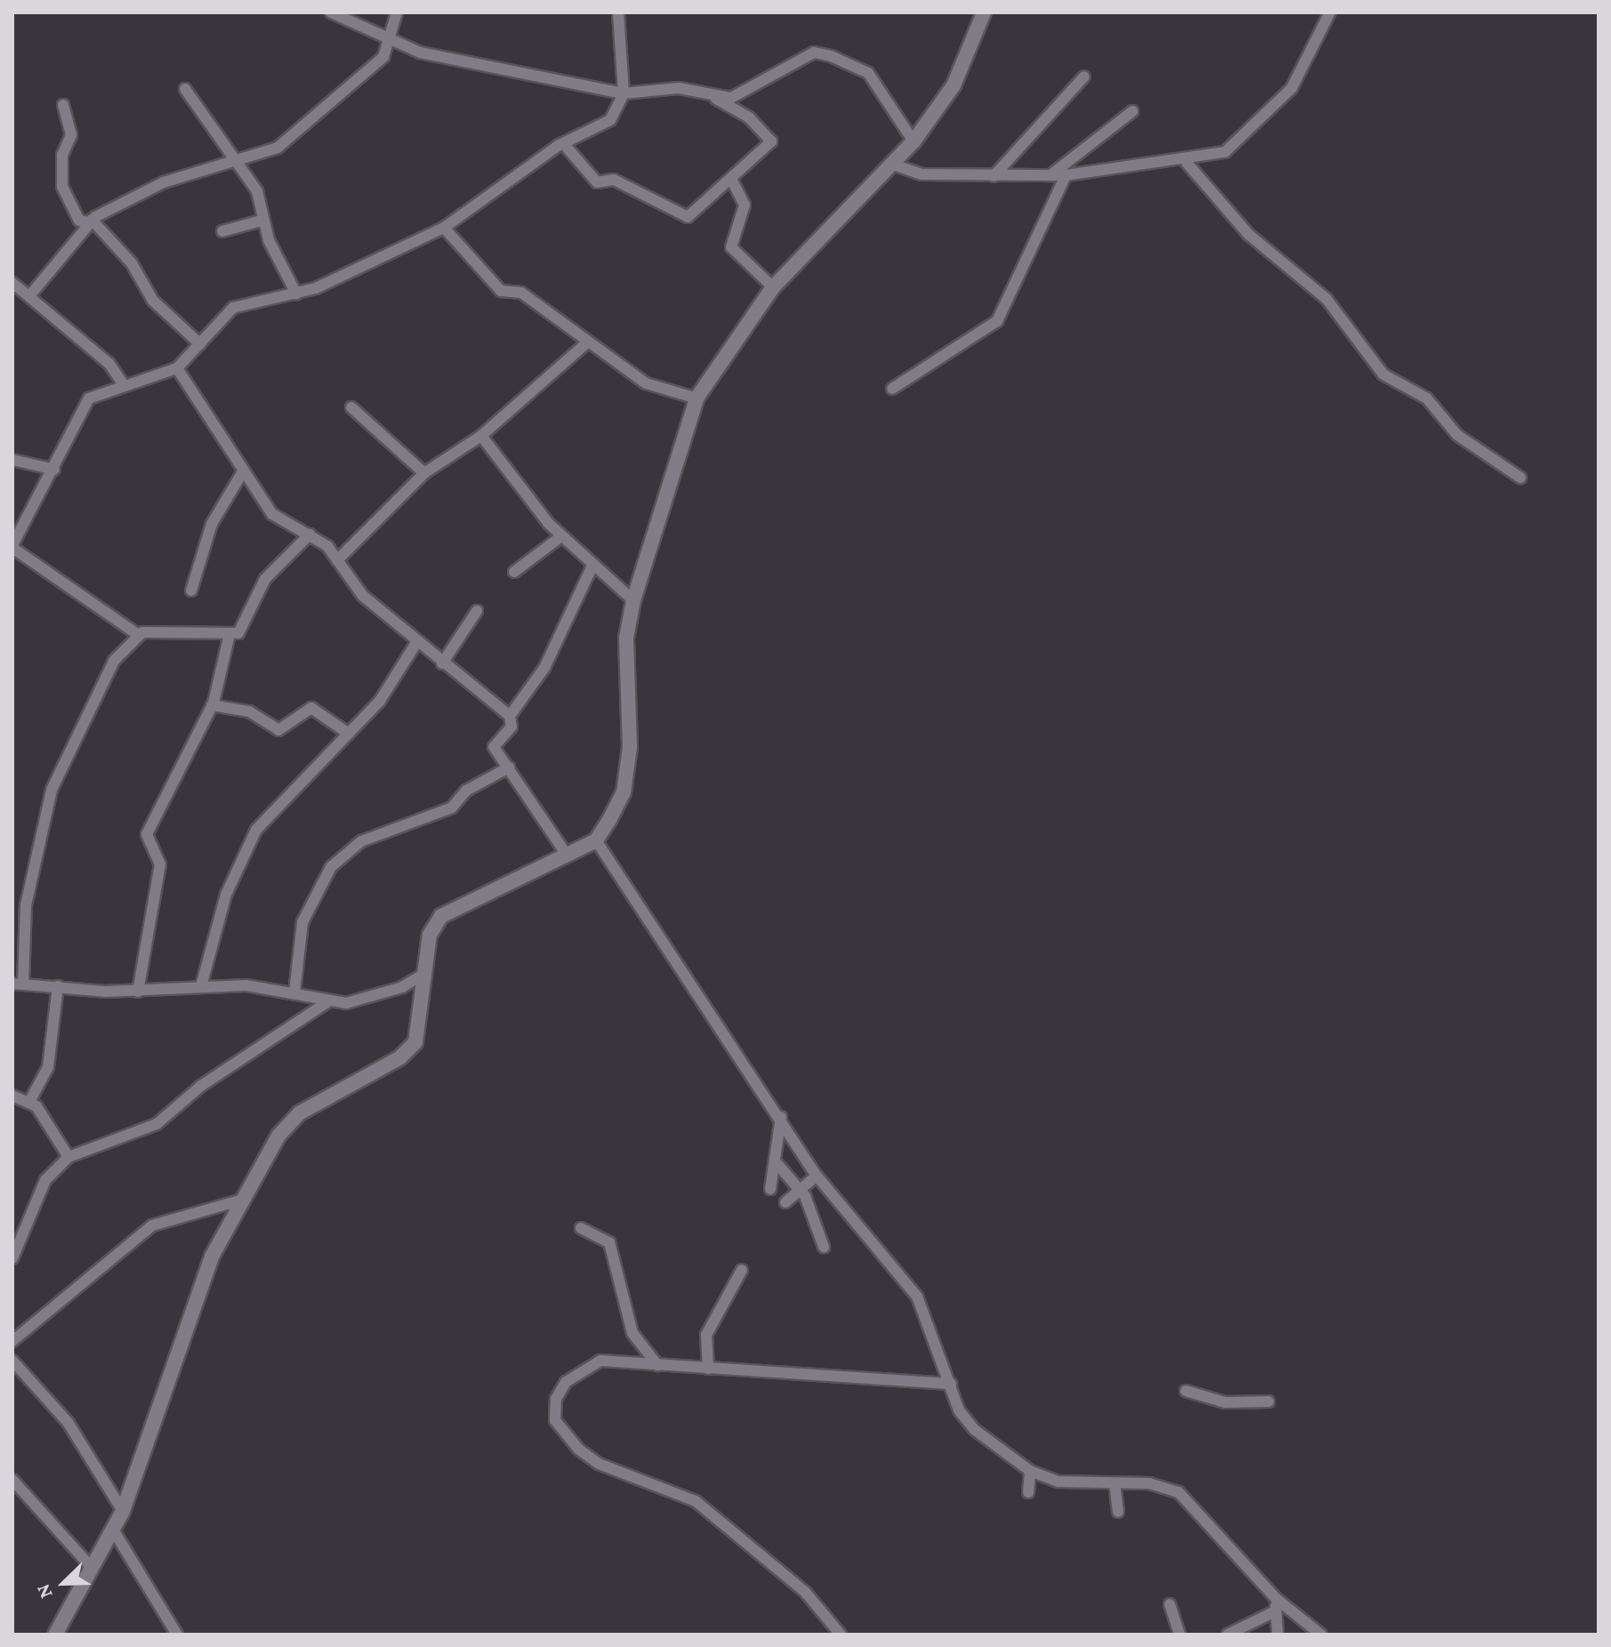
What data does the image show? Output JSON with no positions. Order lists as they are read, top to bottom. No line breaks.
{"north":"bottom left"}
